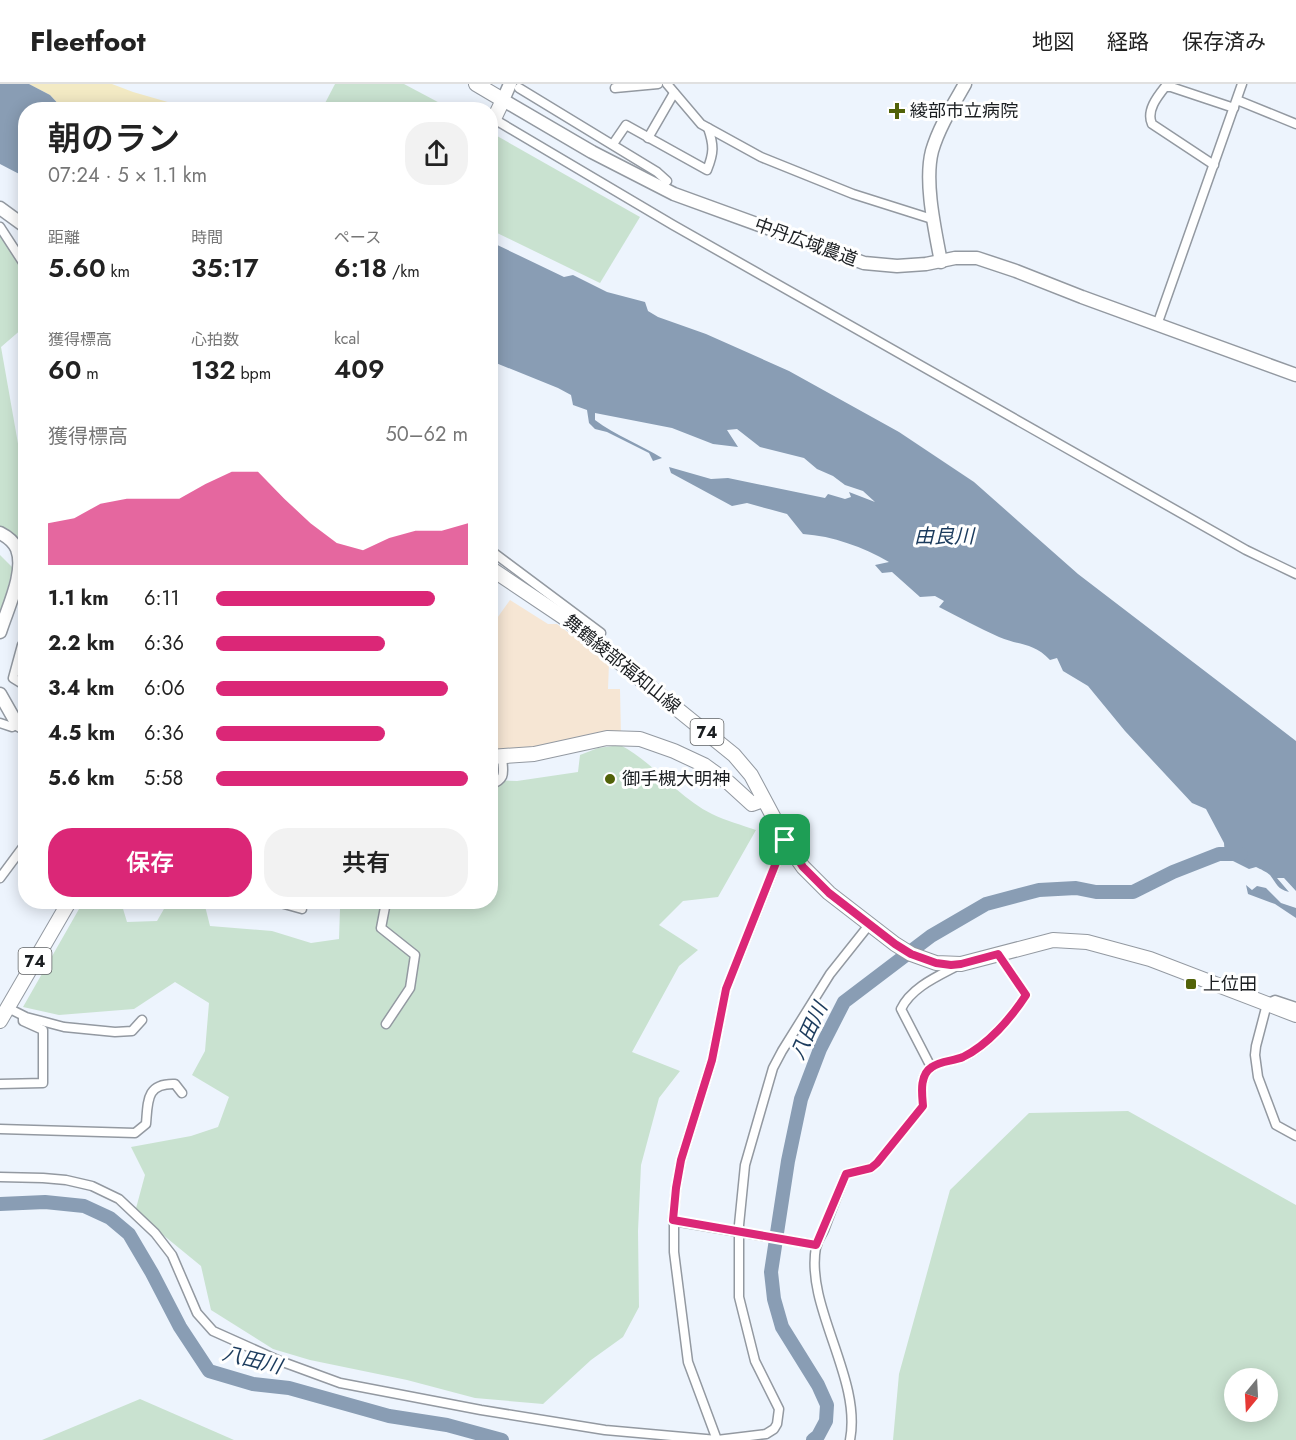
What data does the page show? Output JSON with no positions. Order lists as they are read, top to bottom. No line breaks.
{"streets":{"main road":["舞鶴綾部福知山線","74"],"street":["中丹広域農道"]},"crossings":[["舞鶴綾部福知山線","74"]],"water":["由良川","八田川"],"places":{"health":["綾部市立病院"],"other":["御手槻大明神"],"transit":["上位田"]},"north":"bottom","page":{"header":"Fleetfoot","nav":["地図","経路","保存済み"],"heading":["朝のラン","07:24 · 5 × 1.1 km"],"stats":[["距離","5.60 km"],["時間","35:17"],["ペース","6:18 /km"],["獲得標高","60 m"],["心拍数","132 bpm"],["kcal","409"]],"chart":["獲得標高","50–62 m"],"list":[{"name":"1.1 km","note":"6:11"},{"name":"2.2 km","note":"6:36"},{"name":"3.4 km","note":"6:06"},{"name":"4.5 km","note":"6:36"},{"name":"5.6 km","note":"5:58"}],"buttons":["保存","共有"]}}
